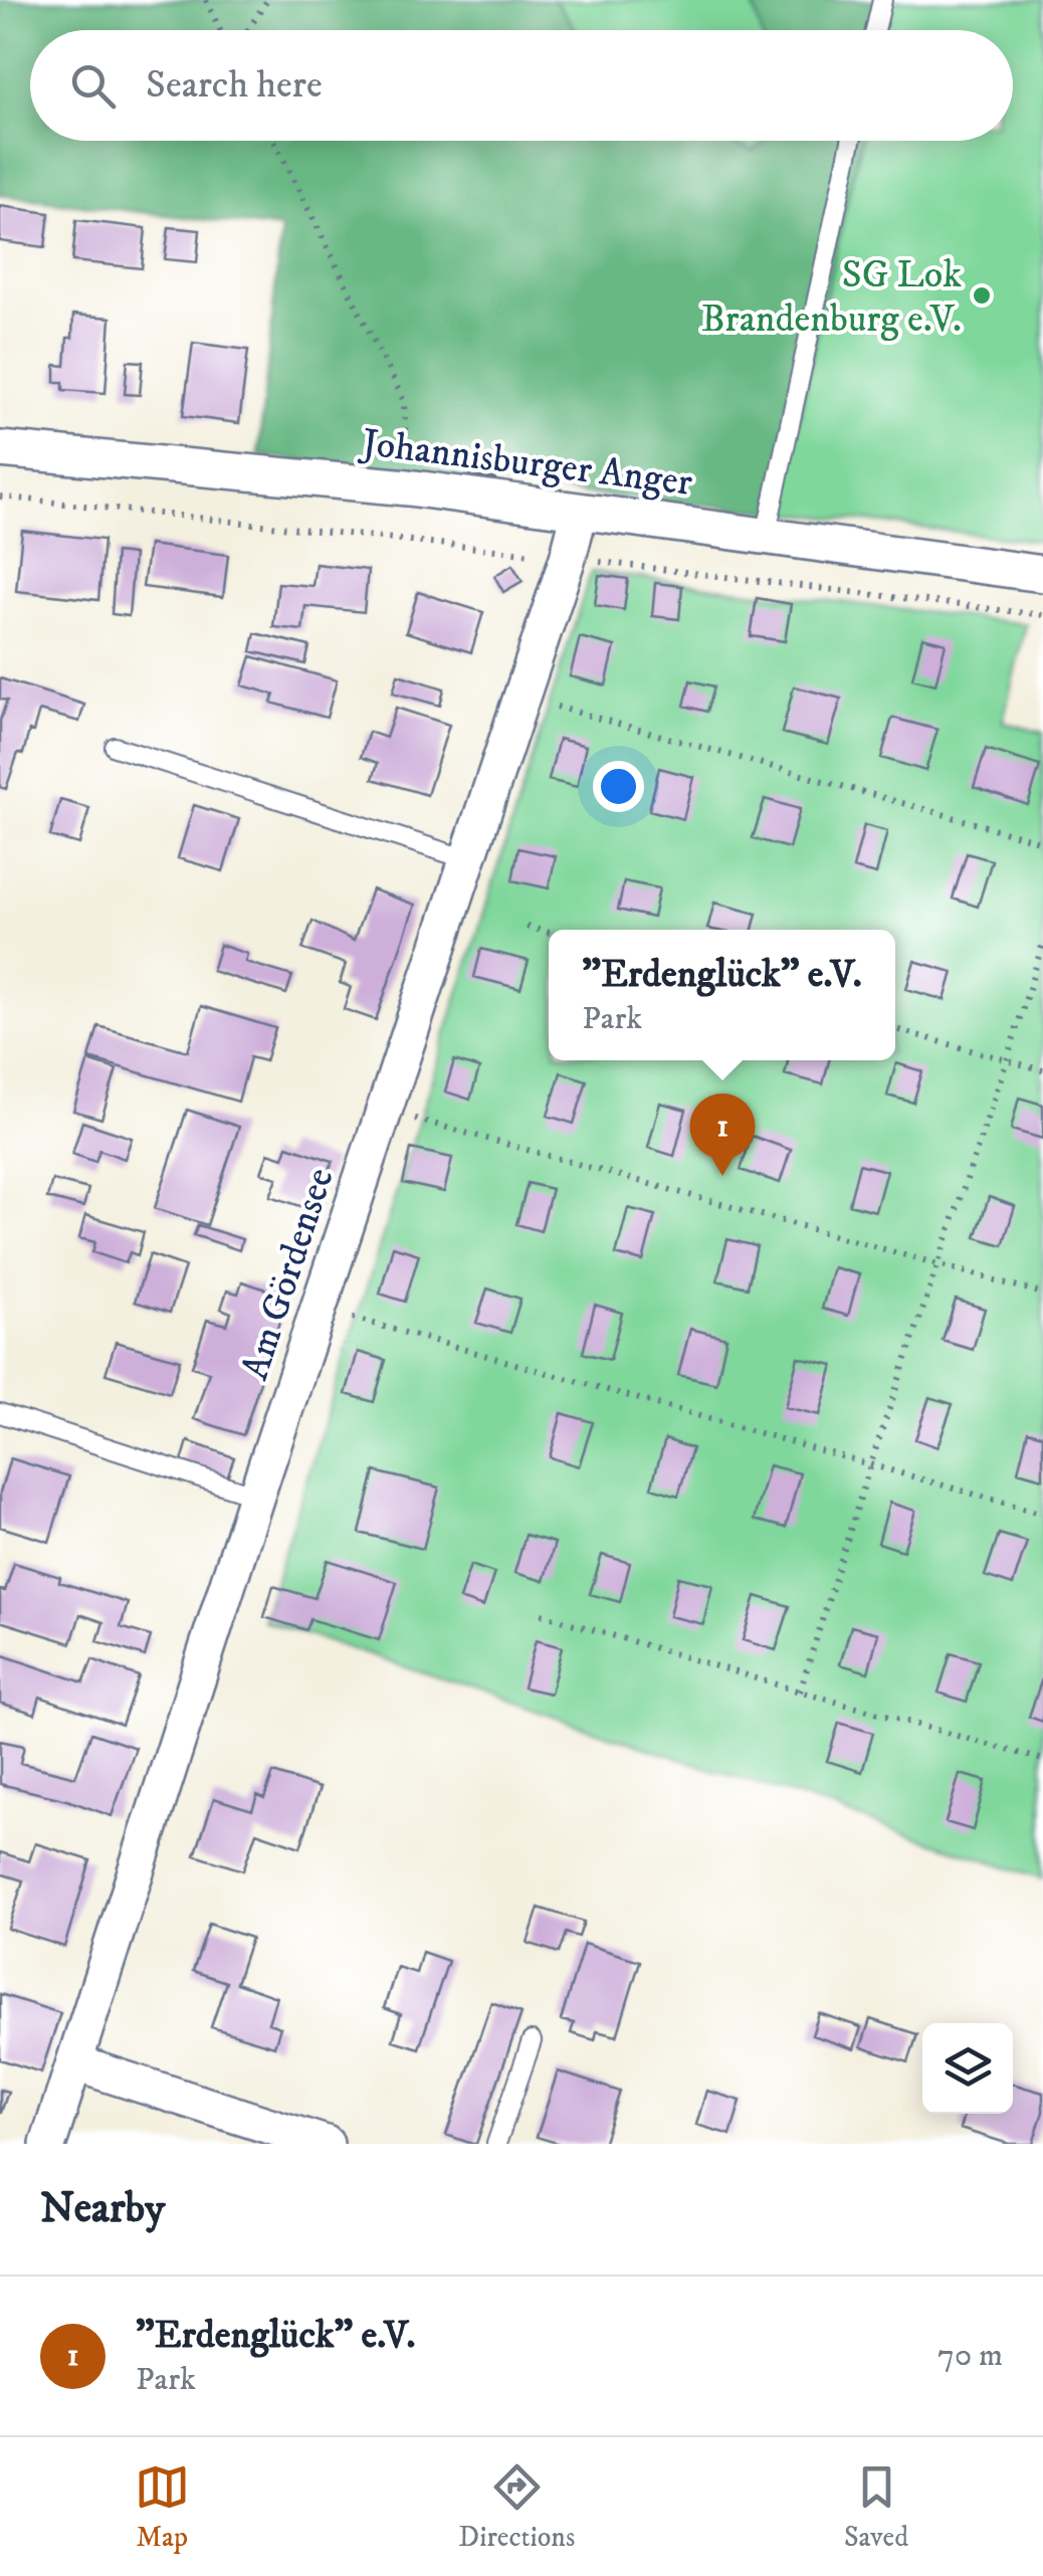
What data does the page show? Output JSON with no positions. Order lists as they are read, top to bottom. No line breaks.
{"streets":{"street":["Johannisburger Anger","Am Gördensee"]},"crossings":[["Johannisburger Anger","Am Gördensee"]],"places":["SG Lok Brandenburg e.V."],"page":{"search":"Search here","popup":["\"Erdenglück\" e.V.","Park"],"pins":"1","heading":"Nearby","list":[{"mark":"1","name":"\"Erdenglück\" e.V.","note":"Park","value":"70 m"}],"nav":["Map","Directions","Saved"]}}
